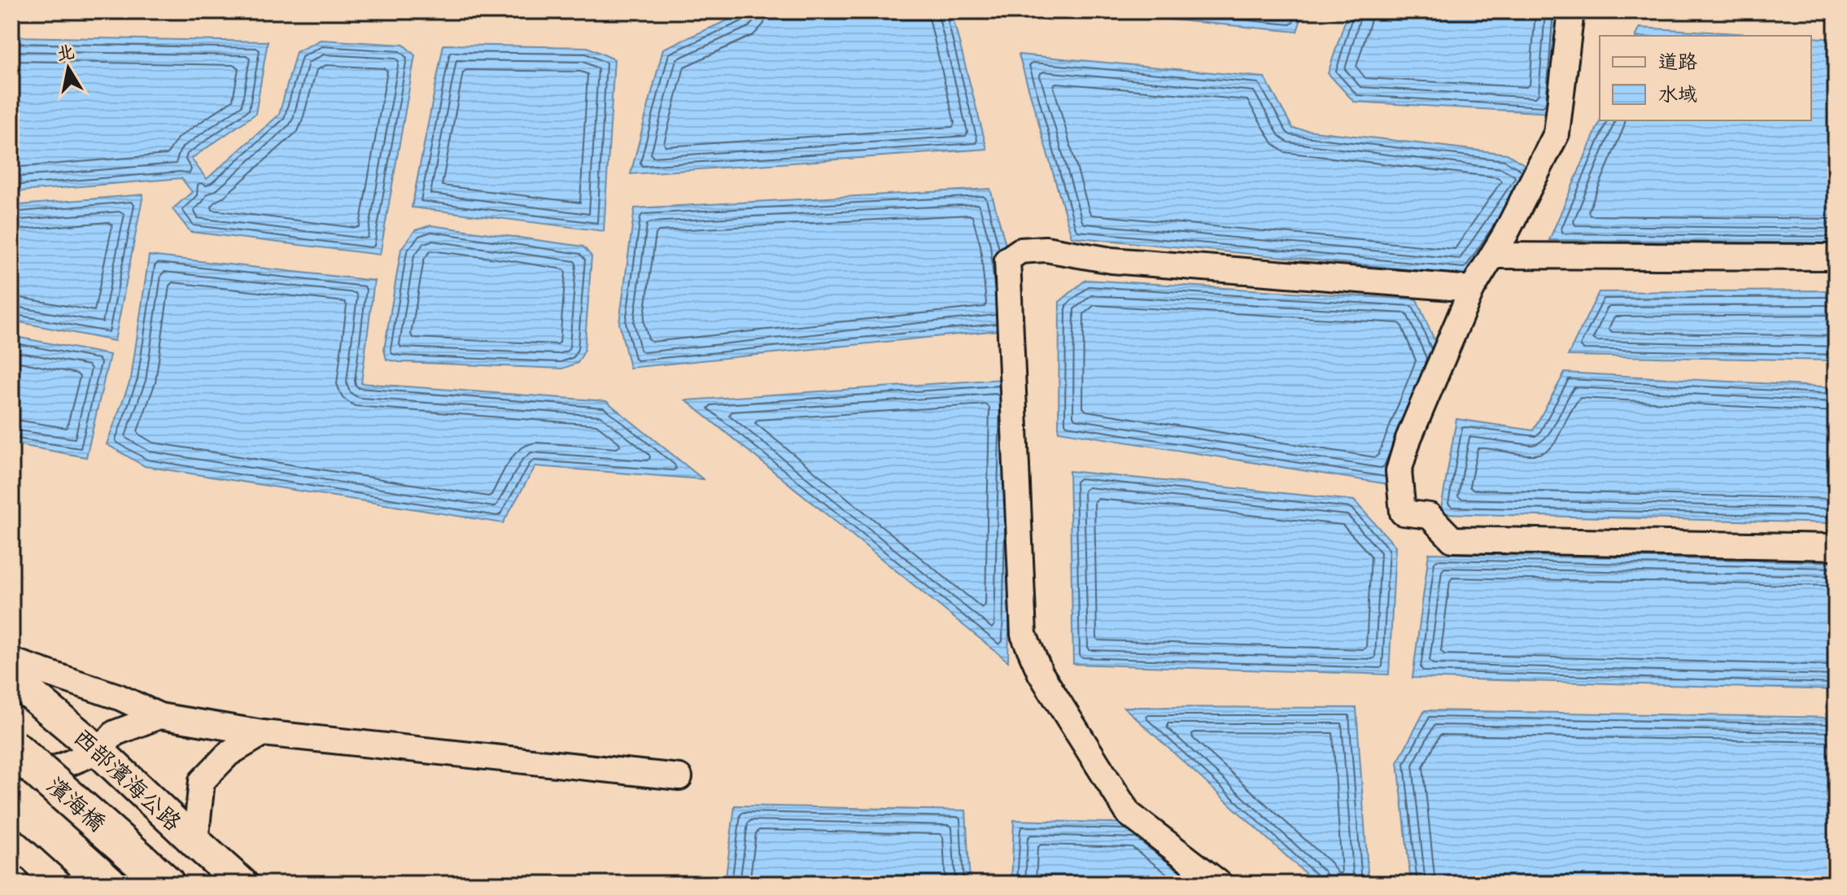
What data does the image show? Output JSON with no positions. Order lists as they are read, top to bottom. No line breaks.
{"streets":{"highway":["濱海橋"],"main road":["西部濱海公路"]},"legend":["道路","水域"],"north":"top"}
